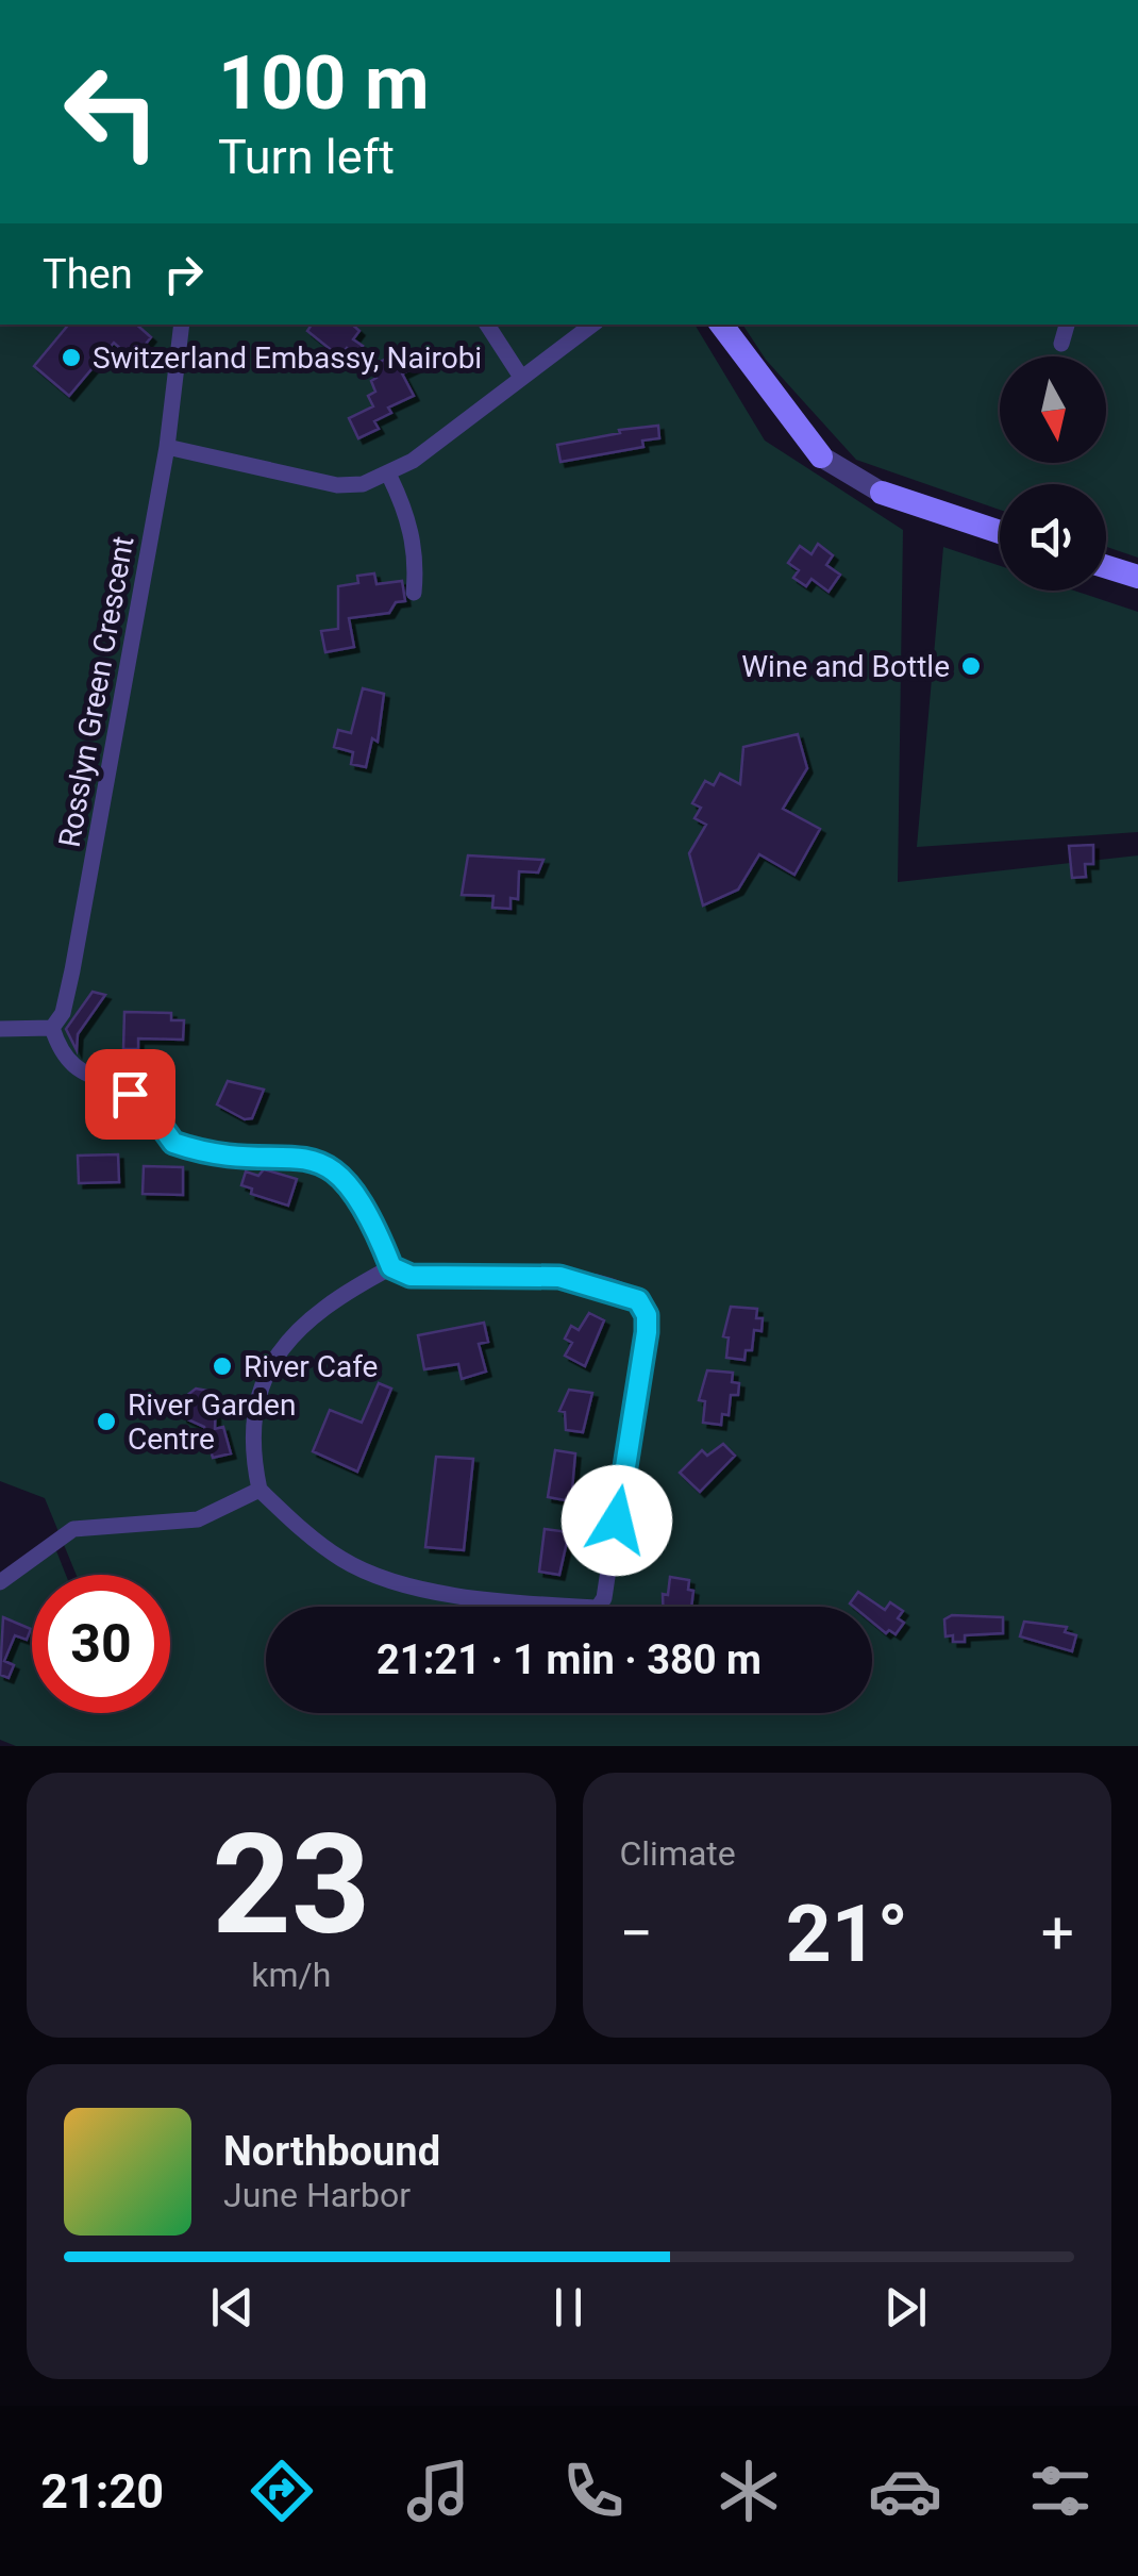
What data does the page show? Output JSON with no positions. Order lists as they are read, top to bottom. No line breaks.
{"streets":{"street":["Rosslyn Green Crescent"]},"places":["Switzerland Embassy, Nairobi","Wine and Bottle","River Cafe","River Garden Centre"],"north":"bottom","page":{"turn":["100 m","Turn left"],"then":"Then","limit":"30","trip":"21:21 · 1 min · 380 m","tile":[["23","km/h"],"Climate"],"heat":["−","21°","+"],"song":["Northbound","June Harbor"],"tabs":"21:20"}}
